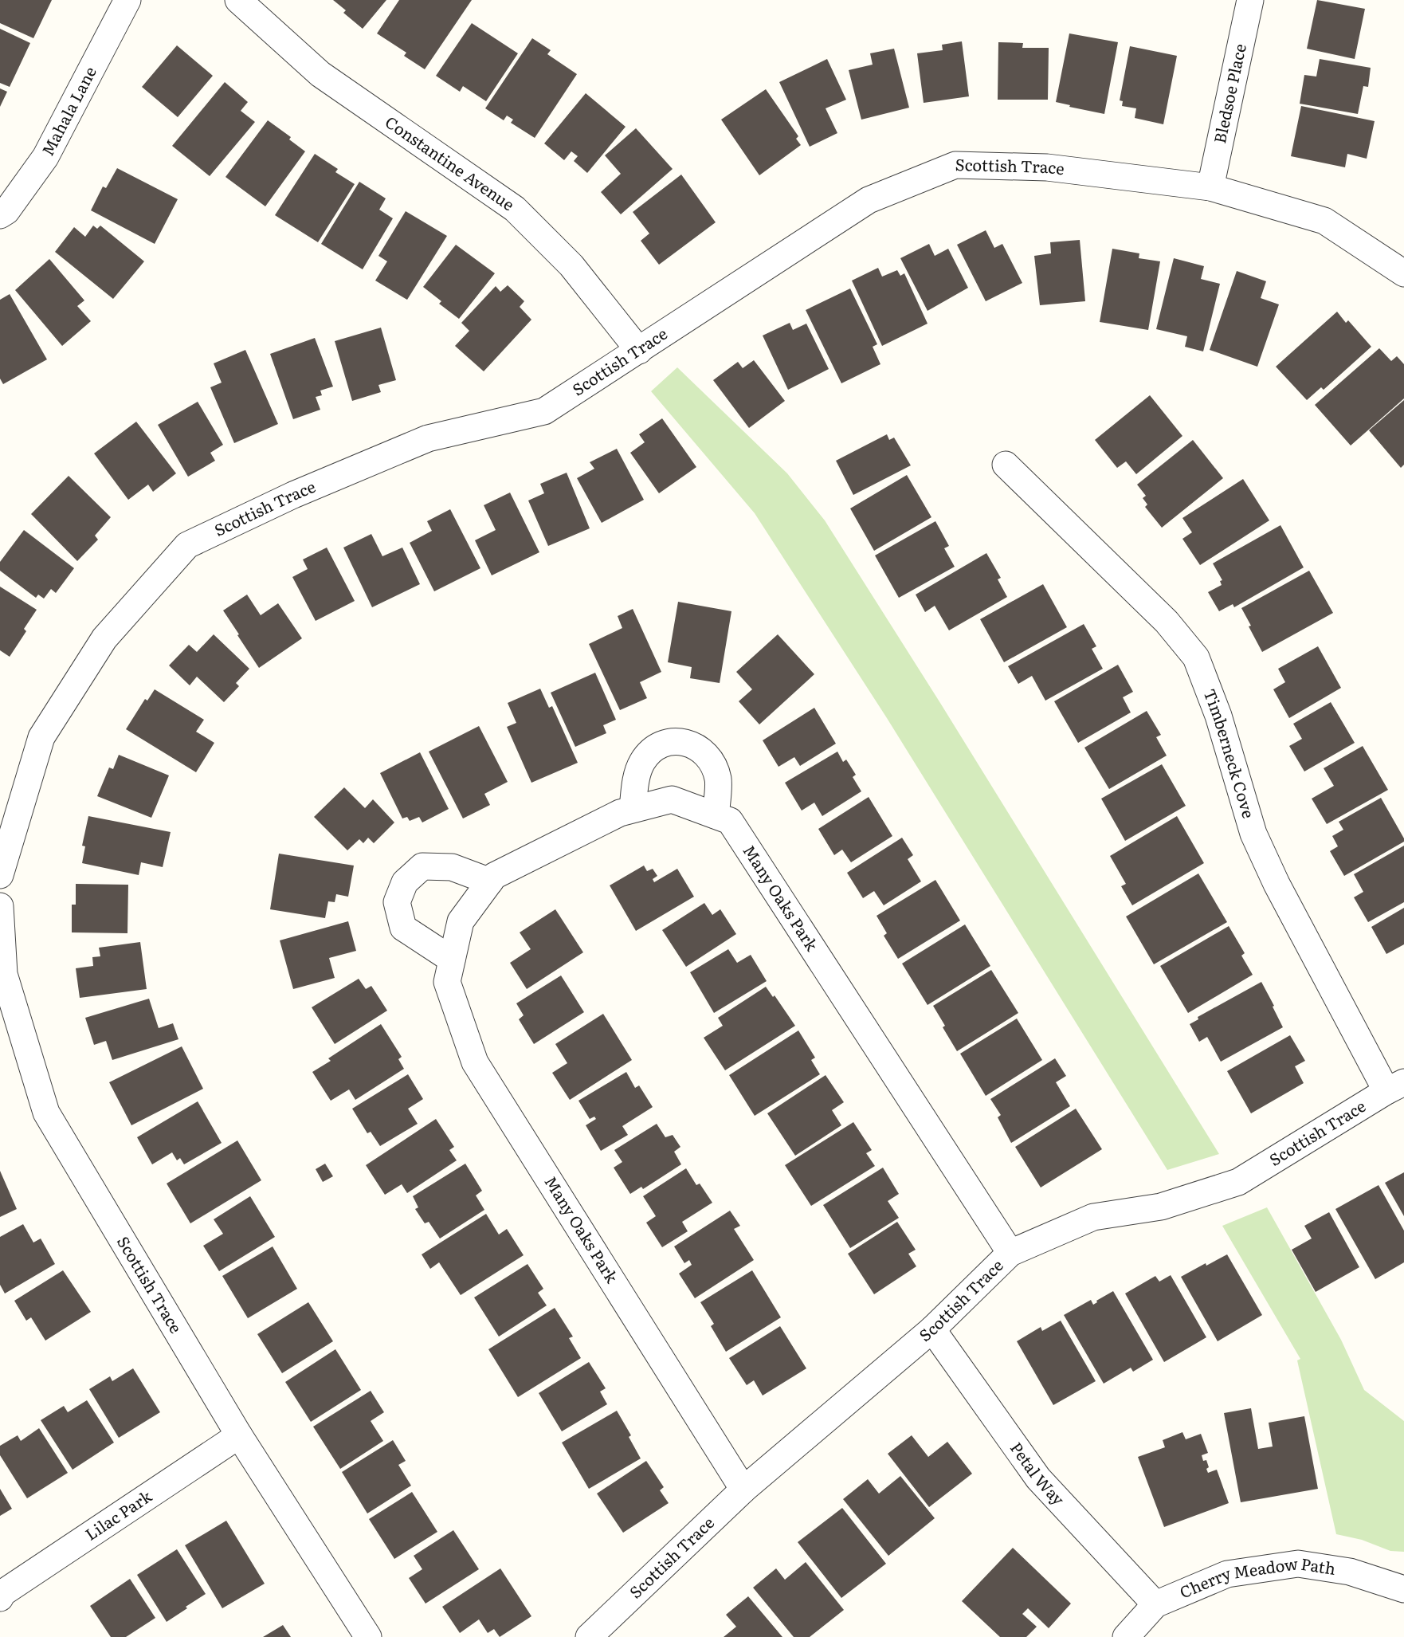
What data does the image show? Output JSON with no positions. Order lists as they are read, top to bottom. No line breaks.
{"streets":{"street":["Bledsoe Place","Mahala Lane","Constantine Avenue","Scottish Trace","Timberneck Cove","Many Oaks Park","Petal Way","Lilac Park","Cherry Meadow Path"]},"crossings":[["Bledsoe Place","Scottish Trace"],["Constantine Avenue","Scottish Trace"],["Scottish Trace","Timberneck Cove"],["Scottish Trace","Many Oaks Park"],["Scottish Trace","Petal Way"],["Scottish Trace","Lilac Park"],["Petal Way","Cherry Meadow Path"]]}
